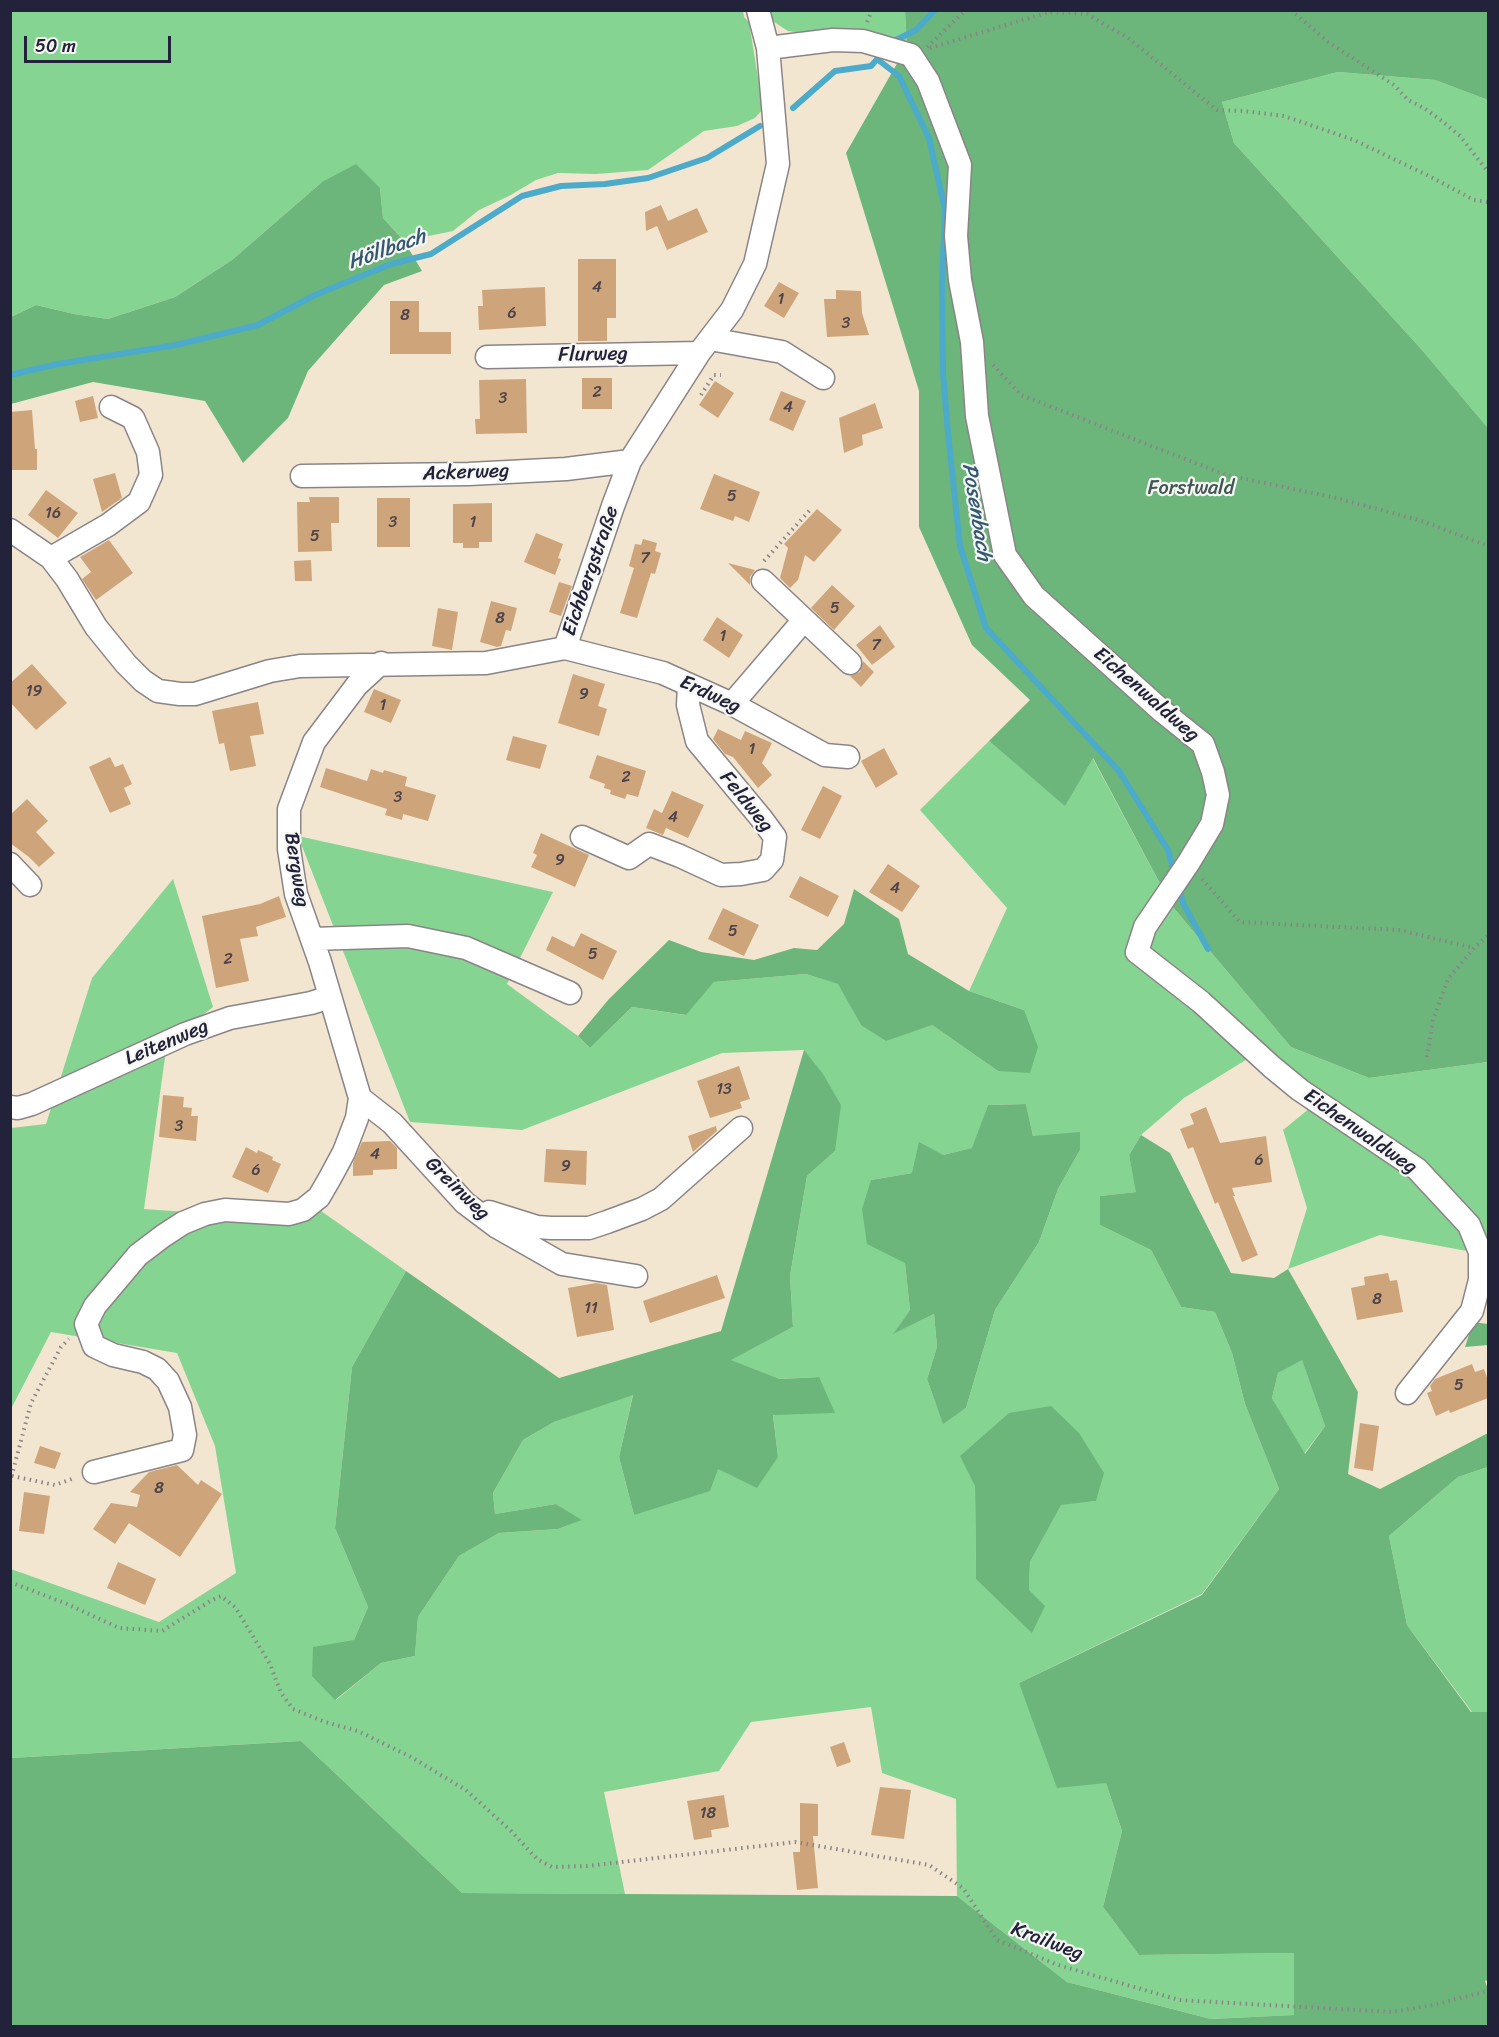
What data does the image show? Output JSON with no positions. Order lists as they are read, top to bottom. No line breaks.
{"streets":{"street":["Flurweg","Ackerweg","Eichbergstraße","Erdweg","Eichenwaldweg","Feldweg","Bergweg","Leitenweg","Greinweg"],"path":["Krailweg"]},"crossings":[["Flurweg","Eichbergstraße"],["Ackerweg","Eichbergstraße"],["Eichbergstraße","Erdweg"],["Eichbergstraße","Eichenwaldweg"],["Eichbergstraße","Bergweg"],["Erdweg","Feldweg"],["Bergweg","Leitenweg"],["Bergweg","Greinweg"]],"water":["Höllbach","Posenbach"],"parks":["Forstwald"],"house_numbers":["4","1","6","8","3","2","3","4","5","16","3","1","5","7","5","8","1","7","19","9","1","1","2","3","4","9","4","5","5","2","13","3","4","6","9","6","8","11","5","8","18"],"scale_bar":"50 m"}
